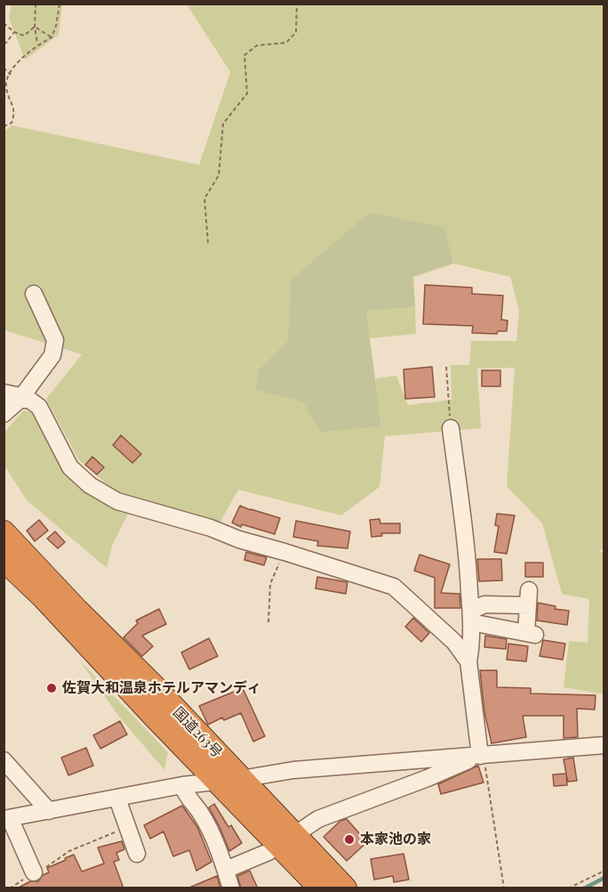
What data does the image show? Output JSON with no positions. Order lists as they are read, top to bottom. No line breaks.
{"streets":{"highway":["国道263号"]},"places":["佐賀大和温泉ホテルアマンディ","本家池の家"]}
